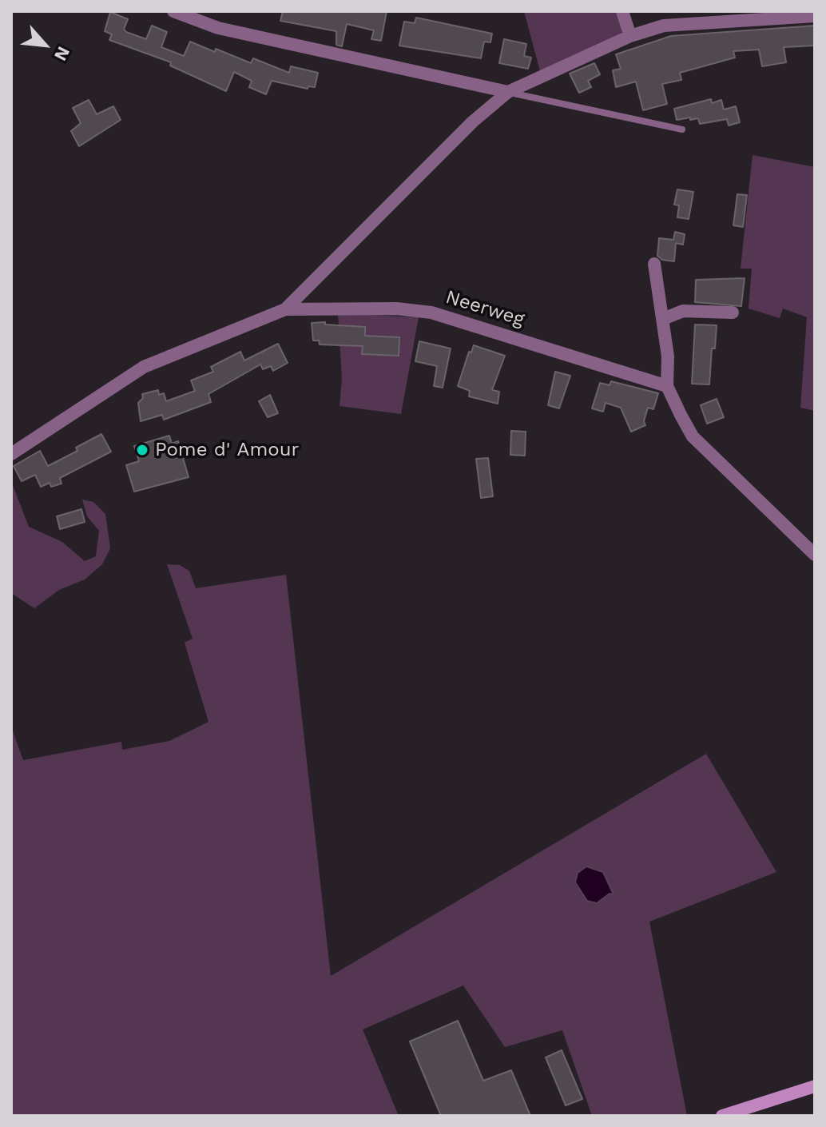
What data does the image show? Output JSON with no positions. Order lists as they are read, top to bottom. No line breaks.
{"streets":{"street":["Neerweg"]},"places":["Pome d' Amour"],"north":"bottom right"}
